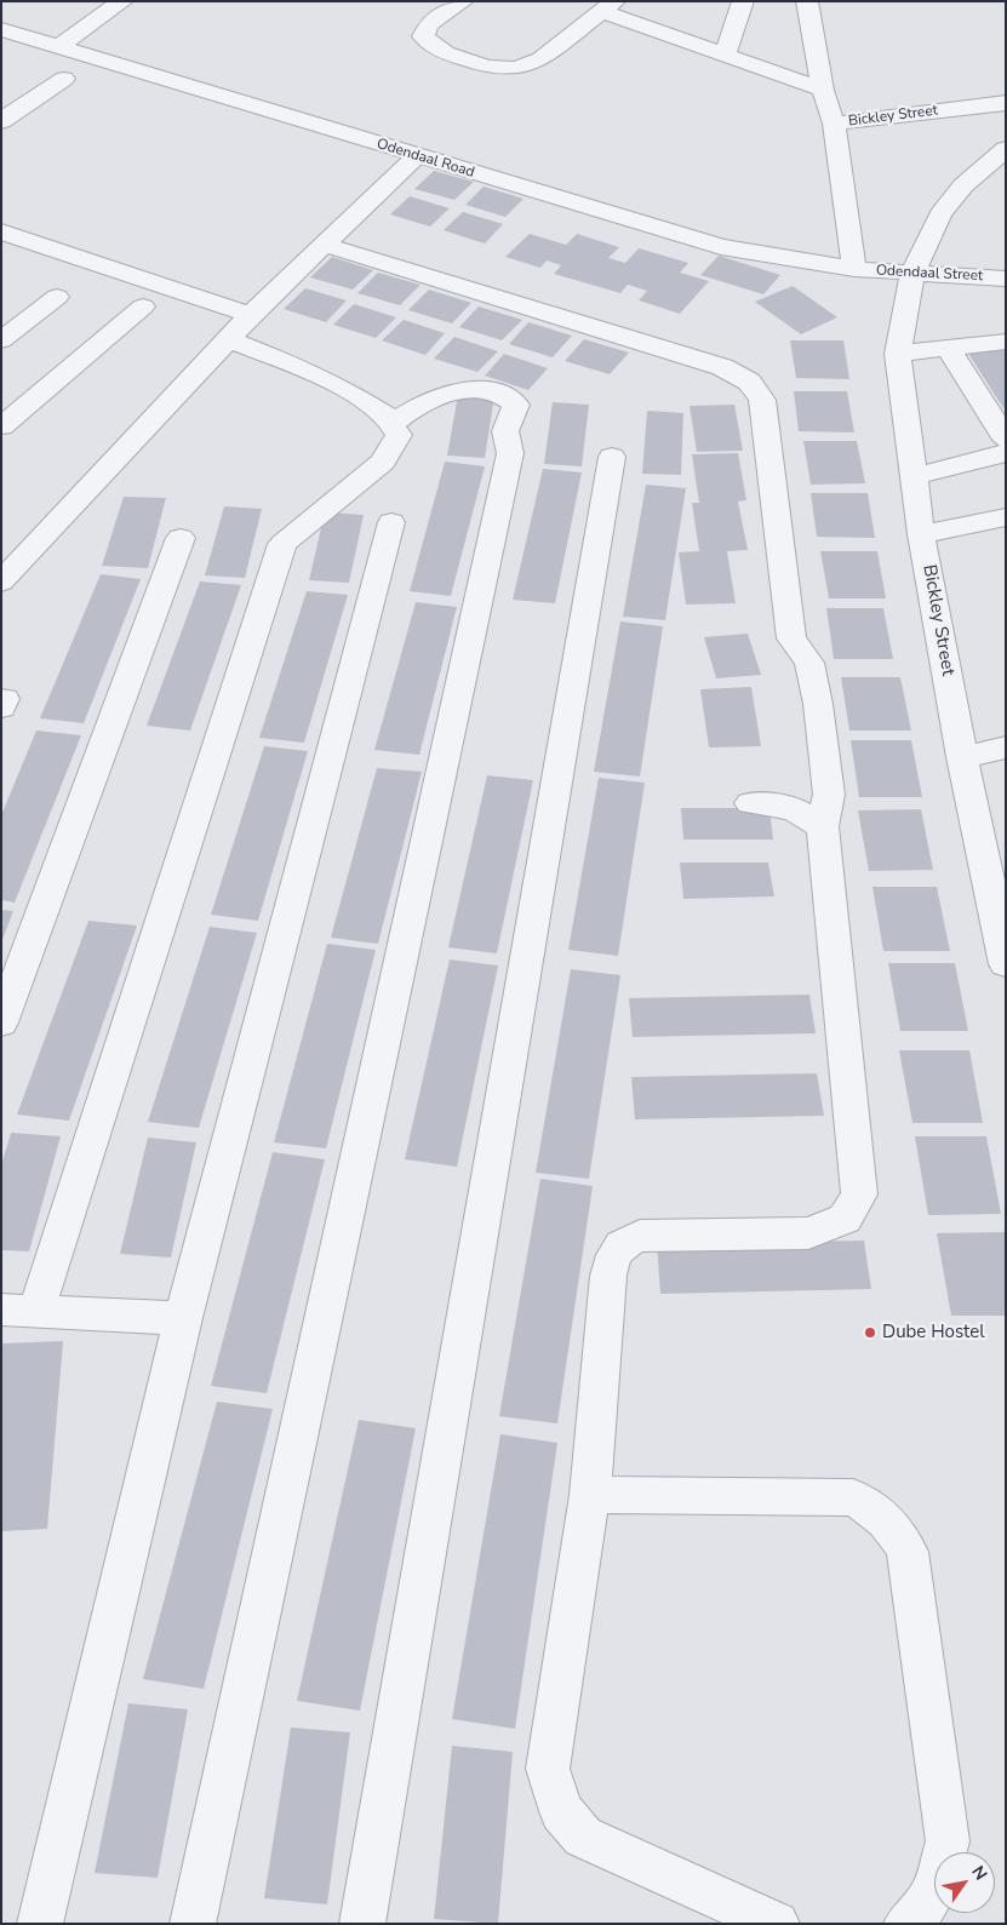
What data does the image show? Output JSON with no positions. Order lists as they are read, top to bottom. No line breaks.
{"streets":{"street":["Bickley Street","Odendaal Road","Odendaal Street"]},"crossings":[["Bickley Street","Odendaal Street"],["Odendaal Road","Odendaal Street"]],"places":["Dube Hostel"],"north":"top right"}
